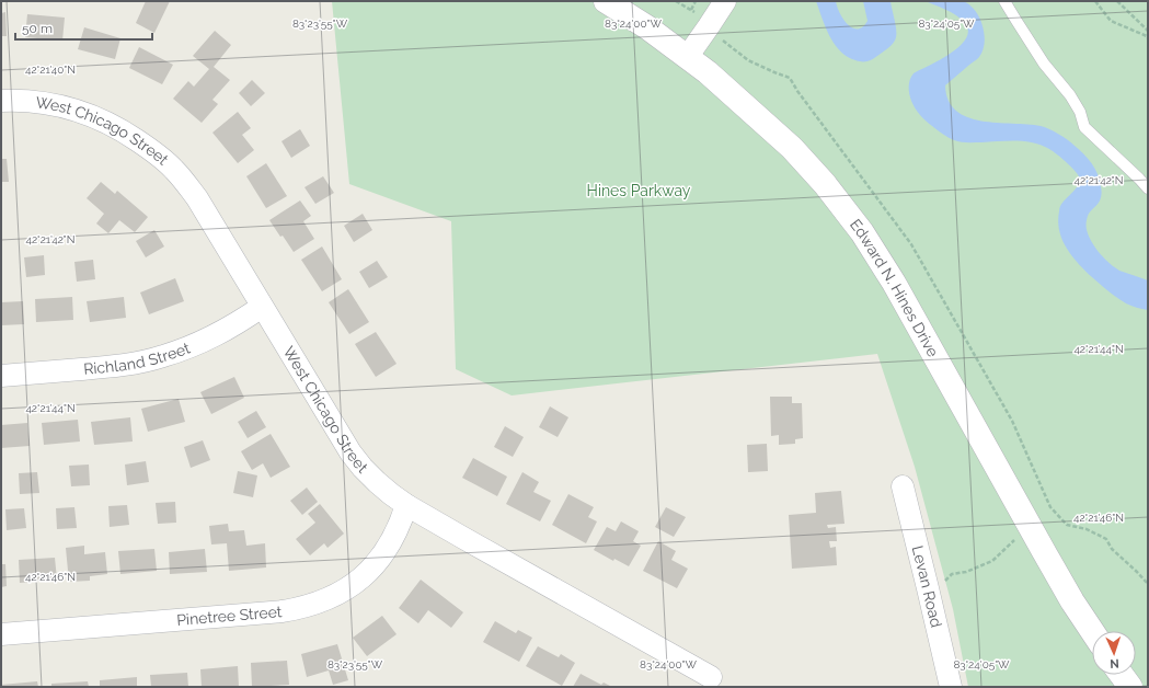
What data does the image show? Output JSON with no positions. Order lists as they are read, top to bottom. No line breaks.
{"streets":{"street":["West Chicago Street","Edward N. Hines Drive","Richland Street","Levan Road","Pinetree Street"]},"crossings":[["West Chicago Street","Richland Street"],["West Chicago Street","Pinetree Street"]],"parks":["Hines Parkway"],"scale_bar":"50 m","north":"bottom","coordinates":["83°23'55\"W","83°24'00\"W","83°24'05\"W","42°21'40\"N","42°21'42\"N","42°21'44\"N","42°21'46\"N"]}
